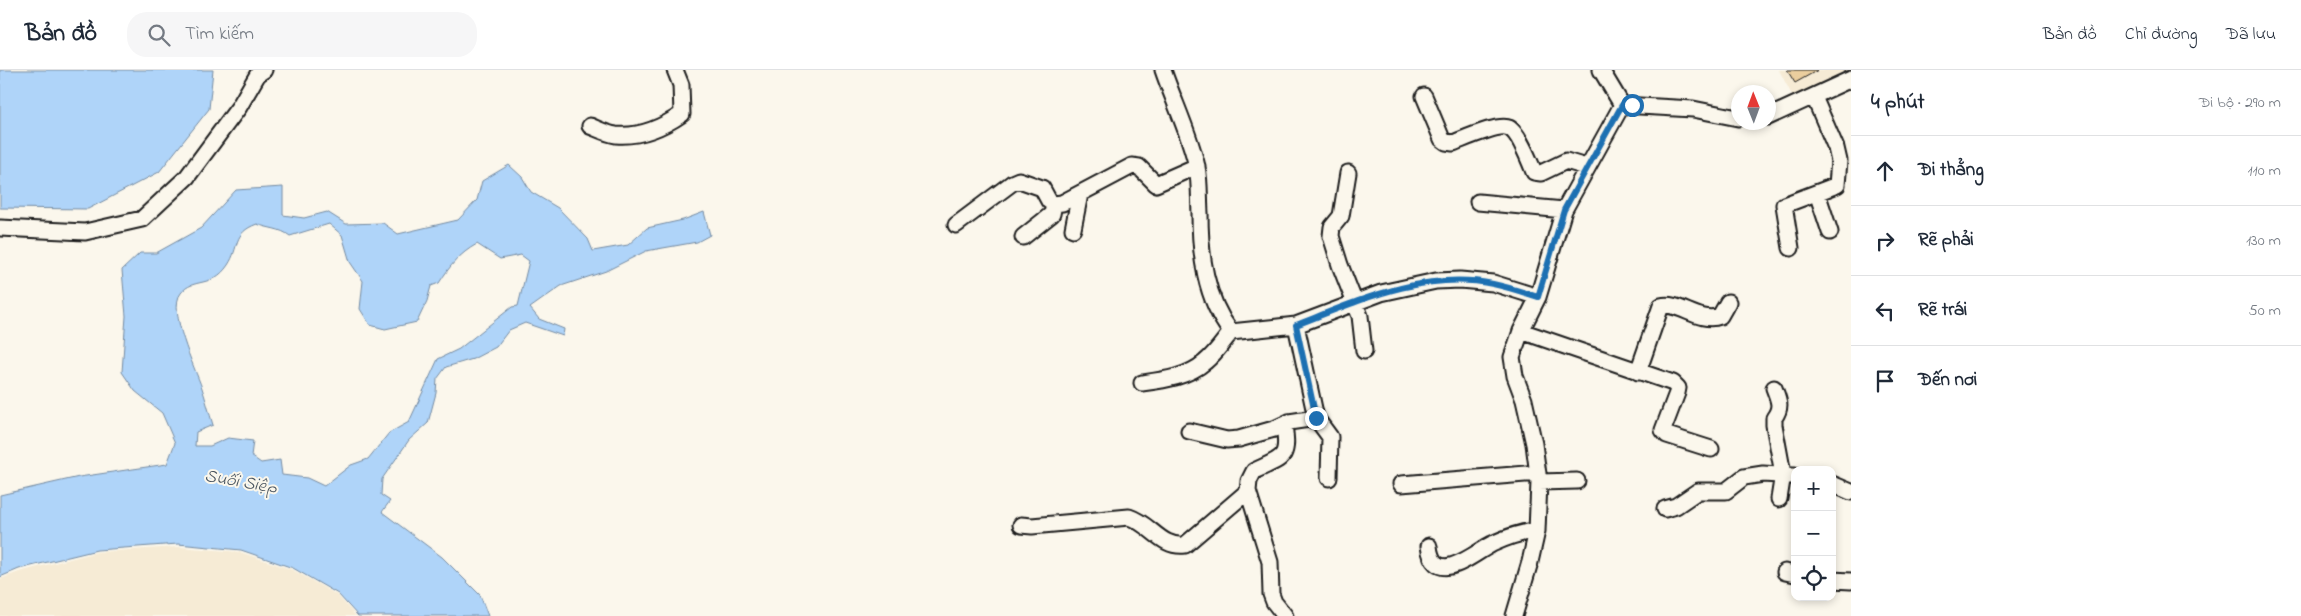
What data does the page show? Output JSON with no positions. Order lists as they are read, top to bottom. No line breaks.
{"water":["Suối Siệp"],"north":"top","page":{"header":"Bản đồ","search":"Tìm kiếm","nav":["Bản đồ","Chỉ đường","Đã lưu"],"heading":["4 phút","Đi bộ · 290 m"],"list":[["Đi thẳng","110 m"],["Rẽ phải","130 m"],["Rẽ trái","50 m"],"Đến nơi"],"map_buttons":["+","−"]}}
